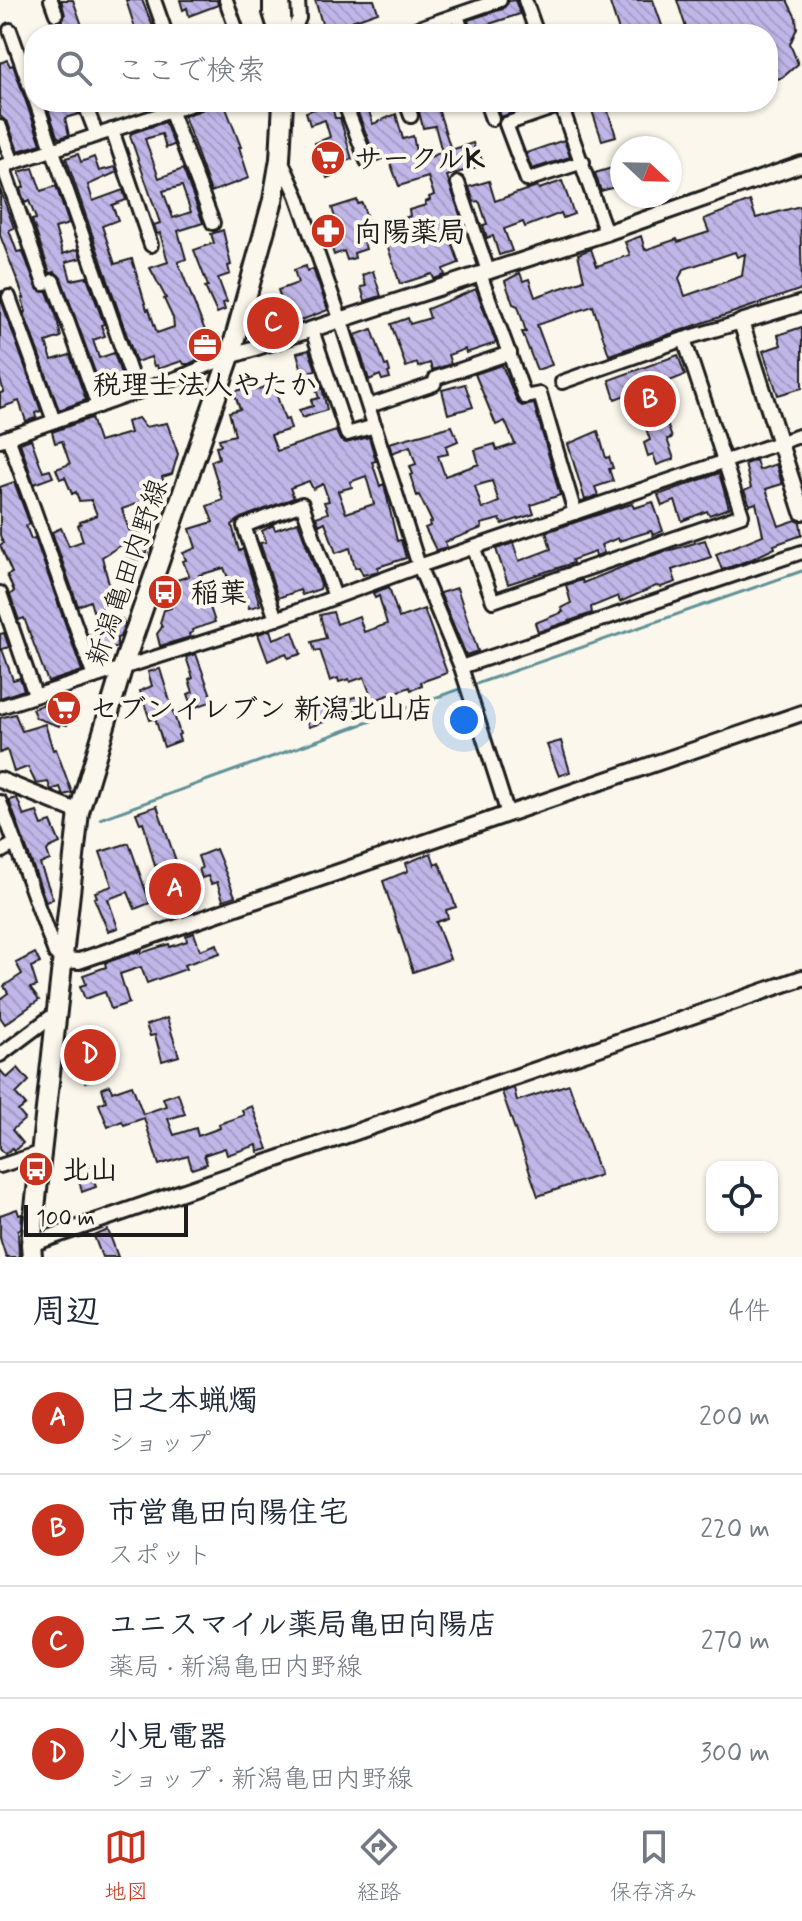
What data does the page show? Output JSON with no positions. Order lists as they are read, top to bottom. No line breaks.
{"streets":{"main road":["新潟亀田内野線"]},"places":{"supermarket":["サークルK","セブンイレブン 新潟北山店"],"pharmacy":["向陽薬局"],"office":["税理士法人やたか"],"bus stop":["稲葉","北山"]},"scale_bar":"100 m","north":"right","page":{"search":"ここで検索","pins":["C","B","A","D"],"scale":"100 m","heading":["周辺","4件"],"list":[{"mark":"A","name":"日之本蝋燭","note":"ショップ","value":"200 m"},{"mark":"B","name":"市営亀田向陽住宅","note":"スポット","value":"220 m"},{"mark":"C","name":"ユニスマイル薬局亀田向陽店","note":"薬局 · 新潟亀田内野線","value":"270 m"},{"mark":"D","name":"小見電器","note":"ショップ · 新潟亀田内野線","value":"300 m"}],"nav":["地図","経路","保存済み"]}}
